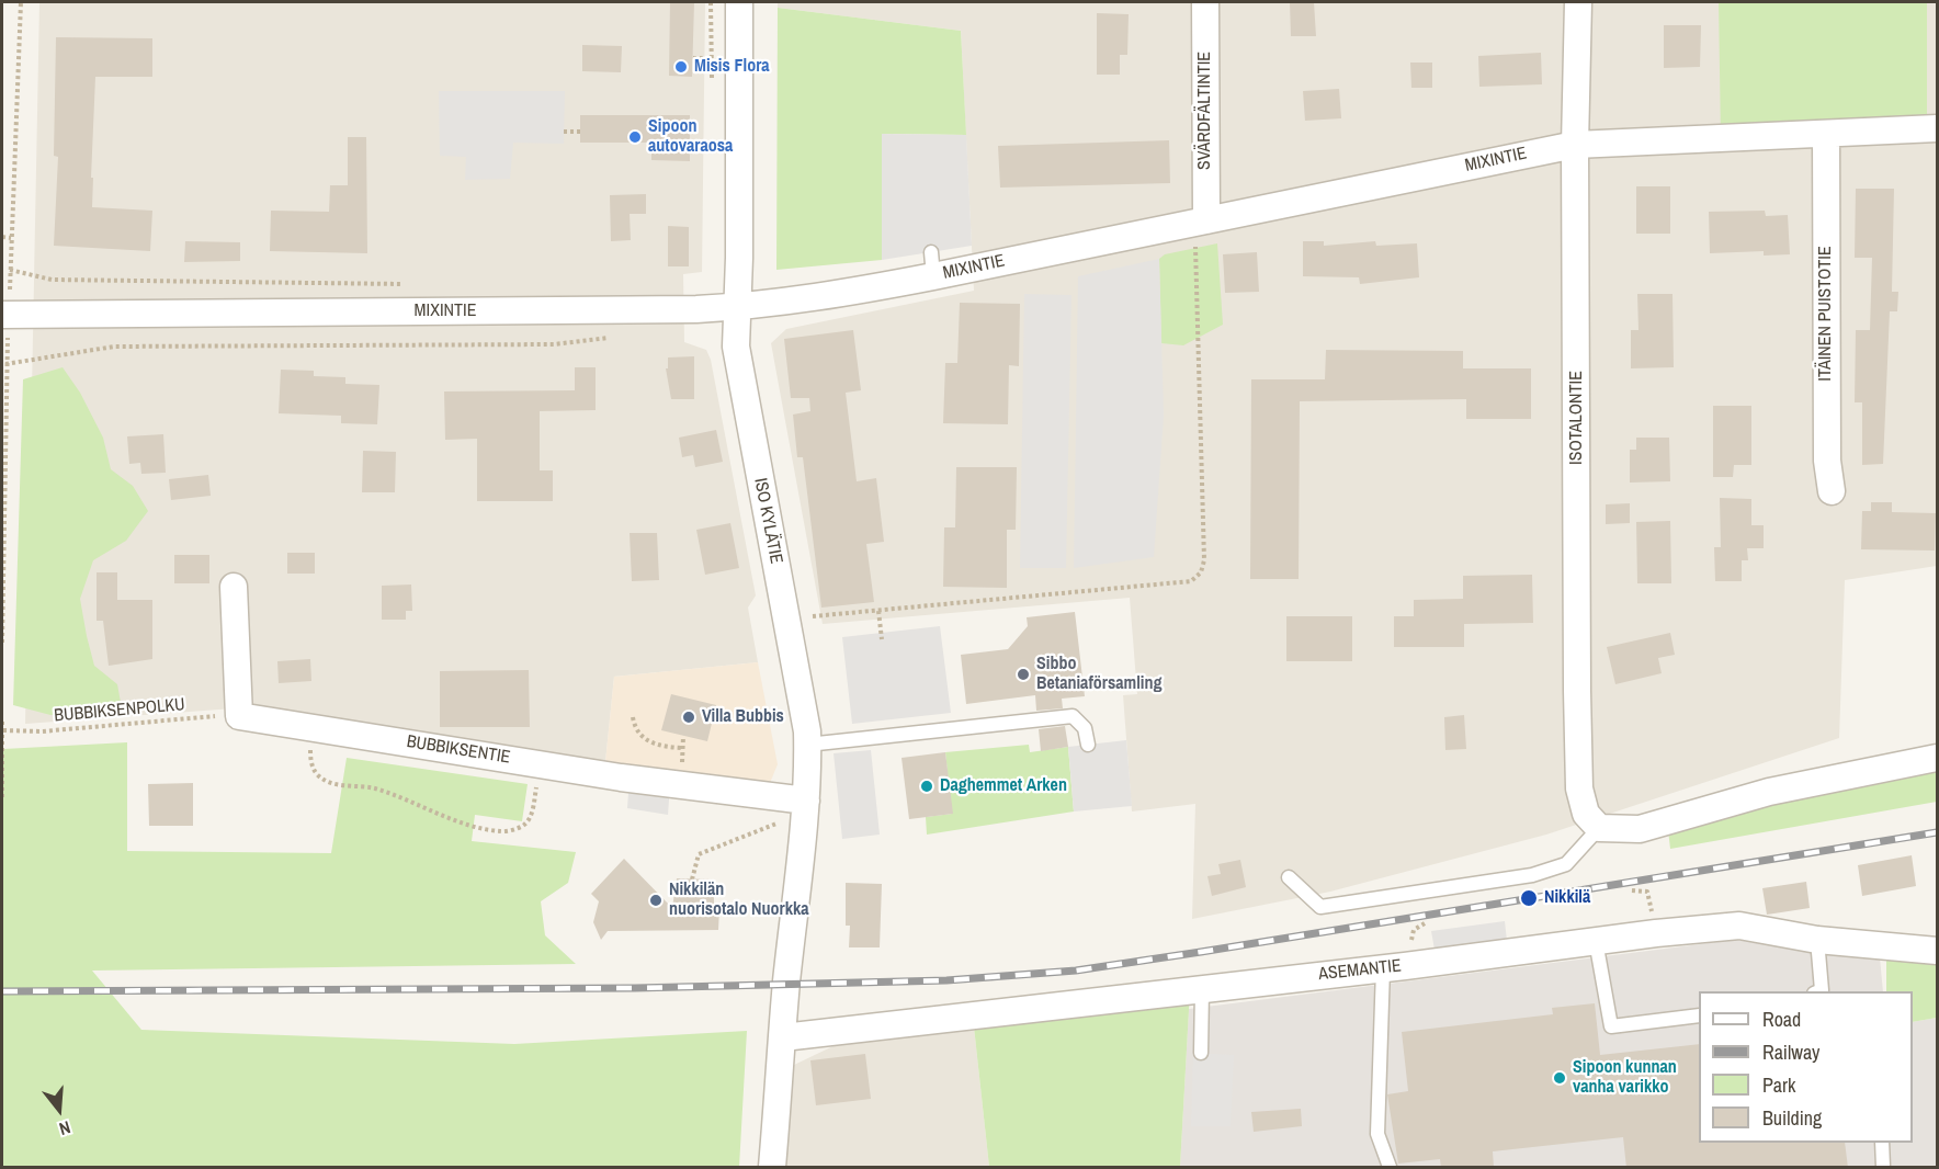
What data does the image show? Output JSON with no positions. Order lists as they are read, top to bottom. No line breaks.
{"streets":{"street":["SVÄRDFÄLTINTIE","MIXINTIE","ITÄINEN PUISTOTIE","ISOTALONTIE","ISO KYLÄTIE","BUBBIKSENTIE","ASEMANTIE"],"path":["BUBBIKSENPOLKU"]},"crossings":[["SVÄRDFÄLTINTIE","MIXINTIE"],["MIXINTIE","ITÄINEN PUISTOTIE"],["MIXINTIE","ISOTALONTIE"],["MIXINTIE","ISO KYLÄTIE"],["ISO KYLÄTIE","BUBBIKSENTIE"],["ISO KYLÄTIE","ASEMANTIE"],["BUBBIKSENPOLKU","BUBBIKSENTIE"]],"places":["Misis Flora","Sipoon autovaraosa","Sibbo Betaniaförsamling","Villa Bubbis","Daghemmet Arken","Nikkilä","Nikkilän nuorisotalo Nuorkka","Sipoon kunnan vanha varikko"],"legend":["Road","Railway","Park","Building"],"north":"bottom"}
